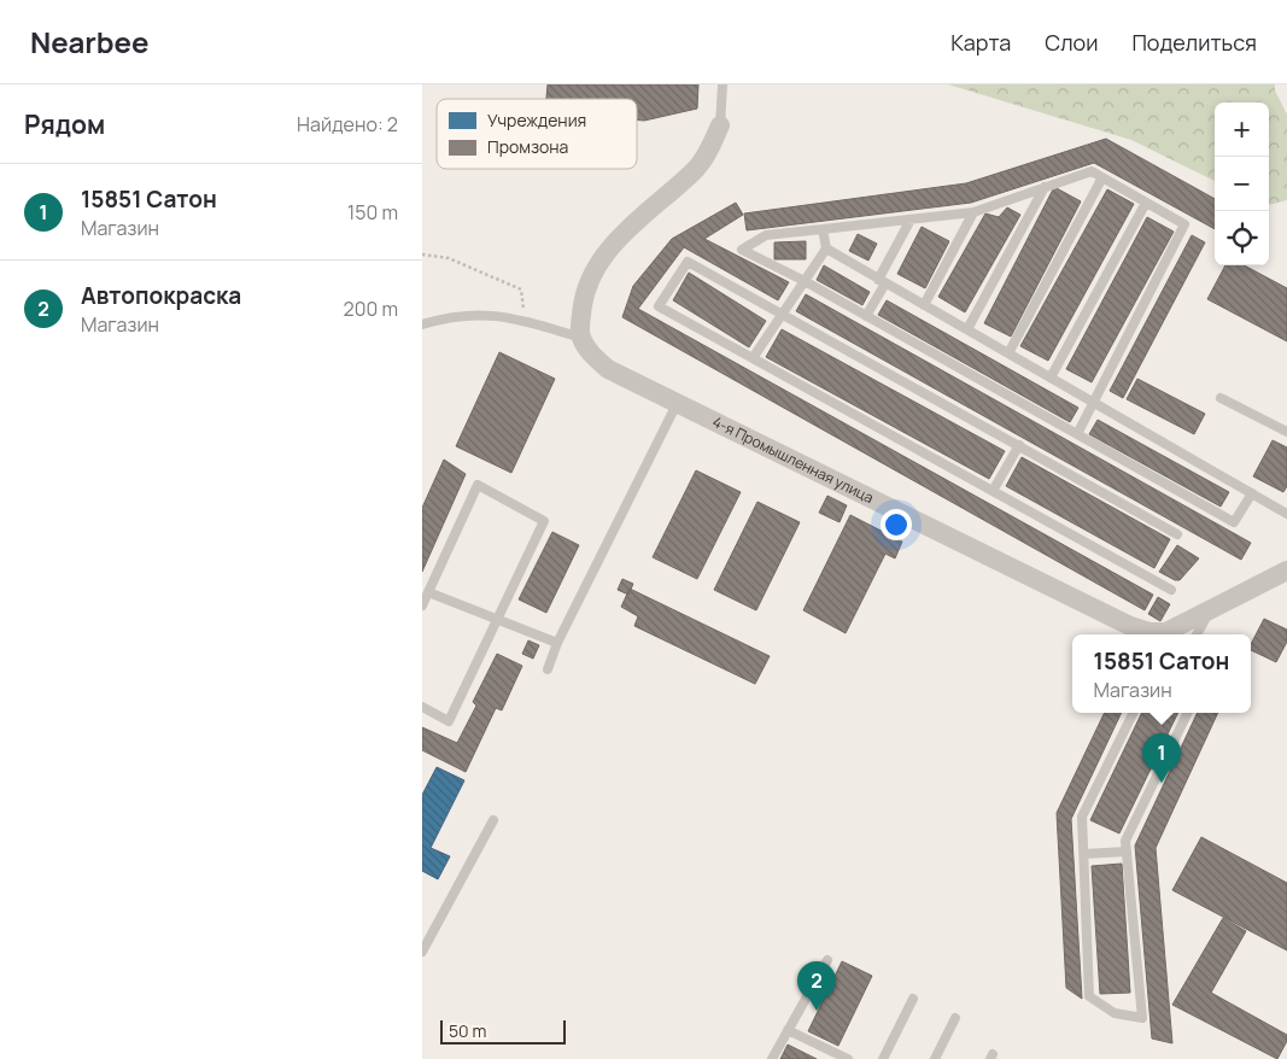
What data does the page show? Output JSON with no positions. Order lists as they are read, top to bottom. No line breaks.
{"streets":{"street":["4-я Промышленная улица"]},"legend":["Учреждения","Промзона"],"scale_bar":"50 m","page":{"header":"Nearbee","nav":["Карта","Слои","Поделиться"],"heading":["Рядом","Найдено: 2"],"map_buttons":["+","−"],"list":[{"mark":"1","name":"15851 Сатон","note":"Магазин","value":"150 m"},{"mark":"2","name":"Автопокраска","note":"Магазин","value":"200 m"}],"popup":["15851 Сатон","Магазин"],"pins":["1","2"],"scale":"50 m"}}
